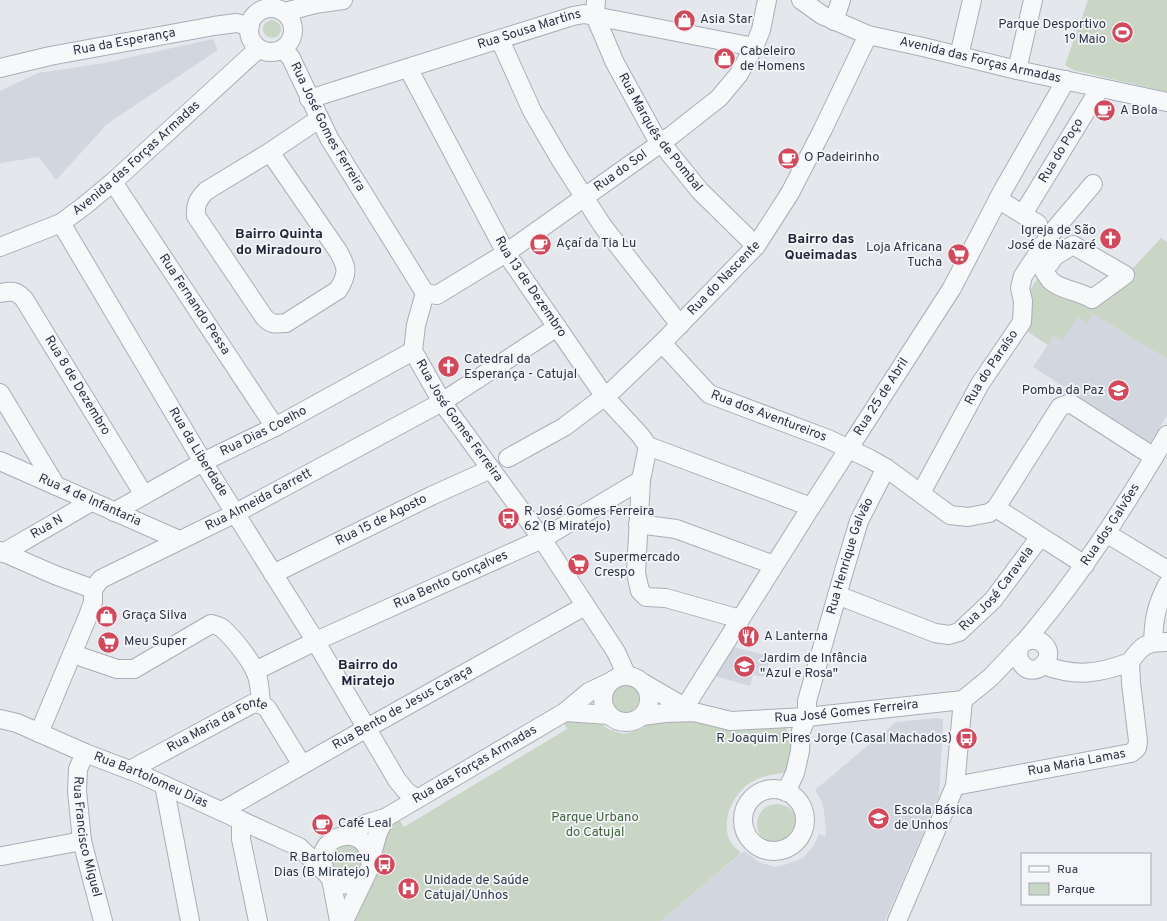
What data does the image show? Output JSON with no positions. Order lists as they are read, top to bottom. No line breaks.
{"streets":{"street":["Rua Sousa Martins","Rua da Esperança","Avenida das Forças Armadas","Rua José Gomes Ferreira","Rua Marquês de Pombal","Rua do Poço","Rua do Sol","Rua do Nascente","Rua 13 de Dezembro","Rua Fernando Pessa","Rua do Paraíso","Rua 8 de Dezembro","Rua 25 de Abril","Rua dos Aventureiros","Rua Dias Coelho","Rua da Liberdade","Rua Almeida Garrett","Rua 4 de Infantaria","Rua 15 de Agosto","Rua dos Galvões","Rua N","Rua Henrique Galvão","Rua Bento Gonçalves","Rua José Caravela","Rua Bento de Jesus Caraça","Rua Maria da Fonte","Rua Maria Lamas","Rua das Forças Armadas","Rua Bartolomeu Dias","Rua Francisco Miguel"]},"crossings":[["Rua Sousa Martins","Rua José Gomes Ferreira"],["Rua Sousa Martins","Rua Marquês de Pombal"],["Rua Sousa Martins","Rua do Sol"],["Rua Sousa Martins","Rua 13 de Dezembro"],["Rua da Esperança","Avenida das Forças Armadas"],["Rua da Esperança","Rua José Gomes Ferreira"],["Avenida das Forças Armadas","Rua José Gomes Ferreira"],["Avenida das Forças Armadas","Rua do Poço"],["Avenida das Forças Armadas","Rua do Nascente"],["Avenida das Forças Armadas","Rua Fernando Pessa"],["Avenida das Forças Armadas","Rua 25 de Abril"],["Avenida das Forças Armadas","Rua da Liberdade"],["Rua José Gomes Ferreira","Rua do Sol"],["Rua José Gomes Ferreira","Rua 25 de Abril"],["Rua José Gomes Ferreira","Rua Dias Coelho"],["Rua José Gomes Ferreira","Rua Almeida Garrett"],["Rua José Gomes Ferreira","Rua 15 de Agosto"],["Rua José Gomes Ferreira","Rua Henrique Galvão"],["Rua José Gomes Ferreira","Rua Bento Gonçalves"],["Rua José Gomes Ferreira","Rua Bento de Jesus Caraça"],["Rua José Gomes Ferreira","Rua das Forças Armadas"],["Rua Marquês de Pombal","Rua do Sol"],["Rua Marquês de Pombal","Rua do Nascente"],["Rua do Sol","Rua 13 de Dezembro"],["Rua do Nascente","Rua 13 de Dezembro"],["Rua do Nascente","Rua dos Aventureiros"],["Rua 13 de Dezembro","Rua Almeida Garrett"],["Rua Fernando Pessa","Rua Dias Coelho"],["Rua do Paraíso","Rua dos Aventureiros"],["Rua 8 de Dezembro","Rua Dias Coelho"],["Rua 25 de Abril","Rua dos Aventureiros"],["Rua dos Aventureiros","Rua Henrique Galvão"],["Rua Dias Coelho","Rua da Liberdade"],["Rua Dias Coelho","Rua 4 de Infantaria"],["Rua da Liberdade","Rua Almeida Garrett"],["Rua da Liberdade","Rua 15 de Agosto"],["Rua da Liberdade","Rua Bento Gonçalves"],["Rua da Liberdade","Rua Bento de Jesus Caraça"],["Rua da Liberdade","Rua das Forças Armadas"],["Rua Almeida Garrett","Rua 4 de Infantaria"],["Rua 4 de Infantaria","Rua N"],["Rua Henrique Galvão","Rua José Caravela"],["Rua Bento de Jesus Caraça","Rua Maria da Fonte"],["Rua Bento de Jesus Caraça","Rua Bartolomeu Dias"],["Rua Maria da Fonte","Rua Bartolomeu Dias"],["Rua das Forças Armadas","Rua Bartolomeu Dias"],["Rua Bartolomeu Dias","Rua Francisco Miguel"]],"districts":["Bairro Quinta do Miradouro","Bairro das Queimadas","Bairro do Miratejo"],"parks":["Parque Urbano do Catujal"],"places":{"shop":["Asia Star","Cabeleiro de Homens","Graça Silva"],"sports":["Parque Desportivo 1º Maio"],"cafe":["A Bola","O Padeirinho","Açaí da Tia Lu","Café Leal"],"church":["Igreja de São José de Nazaré","Catedral da Esperança - Catujal"],"supermarket":["Loja Africana Tucha","Supermercado Crespo","Meu Super"],"school or university":["Pomba da Paz","Jardim de Infância \"Azul e Rosa\"","Escola Básica de Unhos"],"bus stop":["R José Gomes Ferreira 62 (B Miratejo)","R Joaquim Pires Jorge (Casal Machados)","R Bartolomeu Dias (B Miratejo)"],"restaurant":["A Lanterna"],"hospital":["Unidade de Saúde Catujal/Unhos"]},"legend":["Rua","Parque"]}
